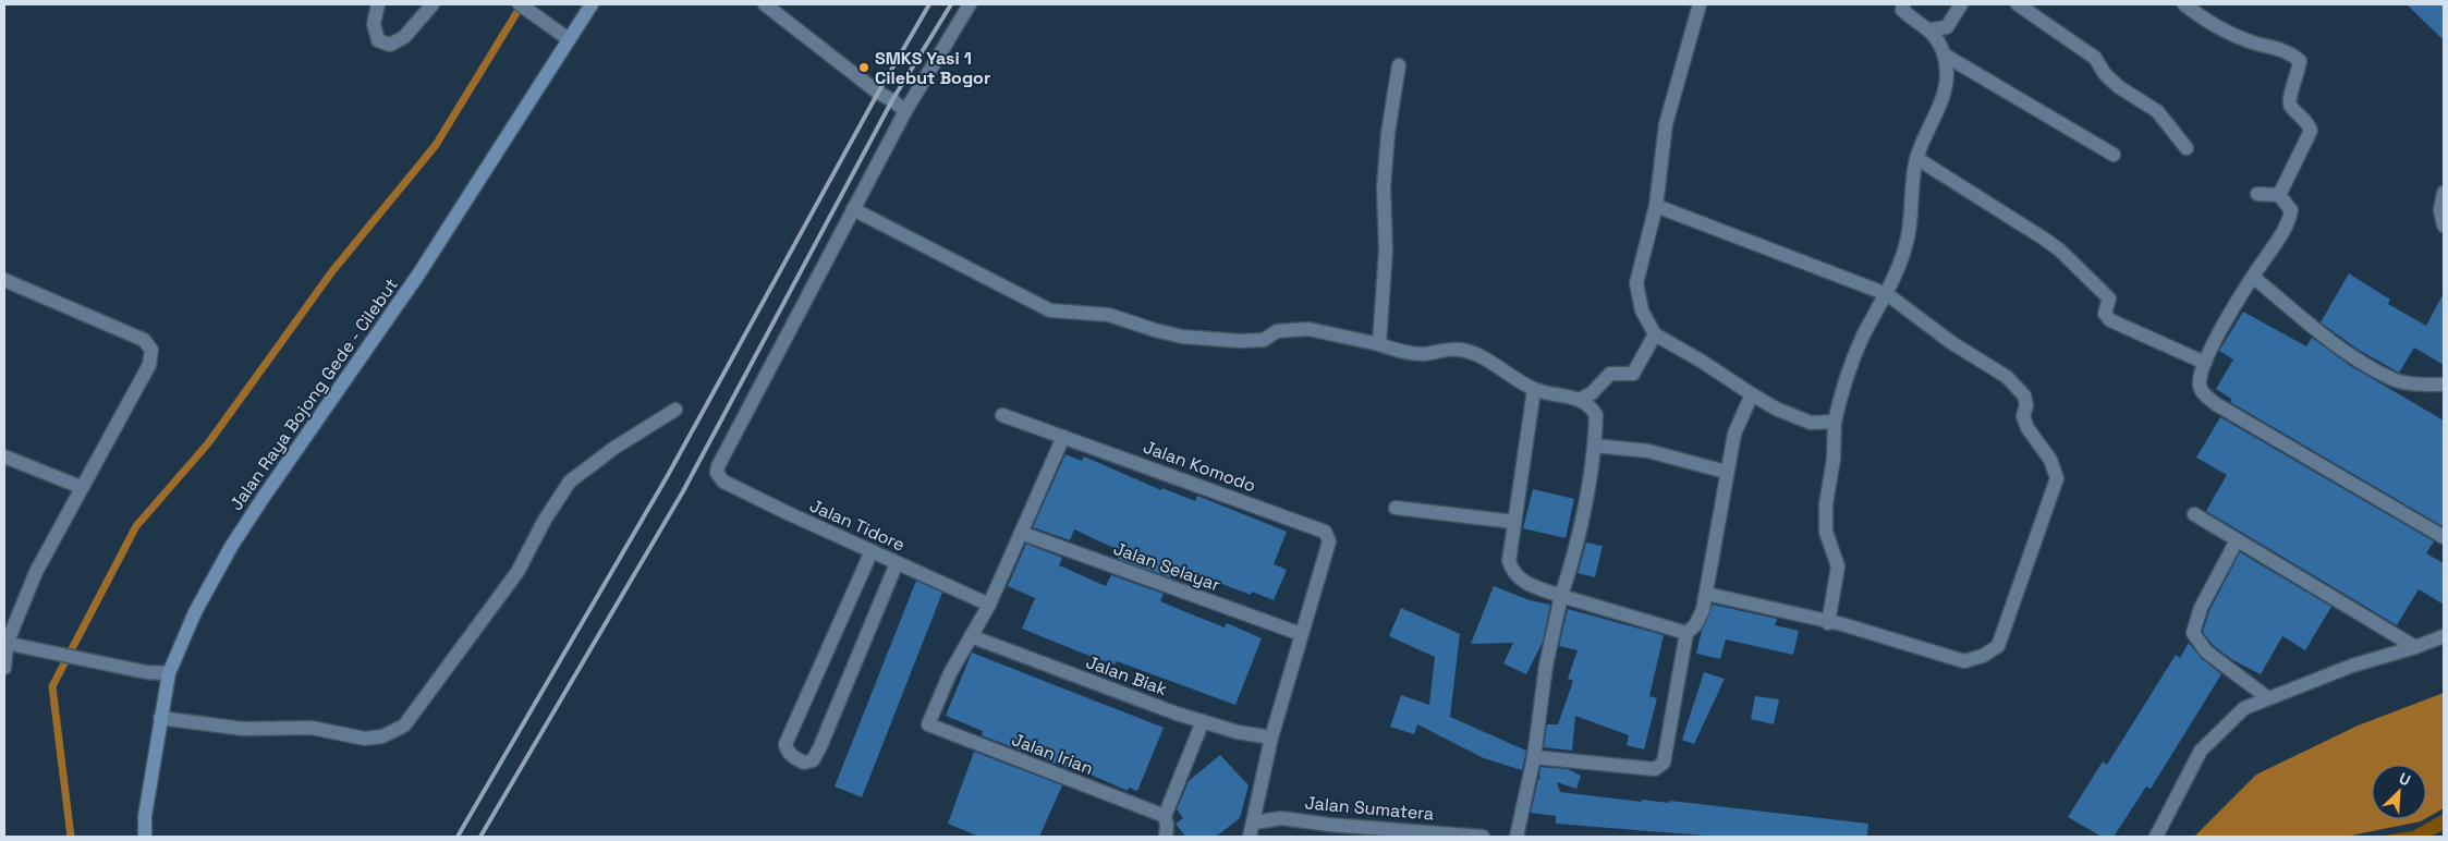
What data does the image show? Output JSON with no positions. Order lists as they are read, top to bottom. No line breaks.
{"streets":{"main road":["Jalan Raya Bojong Gede - Cilebut"],"street":["Jalan Komodo","Jalan Tidore","Jalan Selayar","Jalan Biak","Jalan Irian","Jalan Sumatera"]},"crossings":[["Jalan Komodo","Jalan Selayar"],["Jalan Biak","Jalan Irian"]],"places":["SMKS Yasi 1 Cilebut Bogor"],"north":"top right"}
